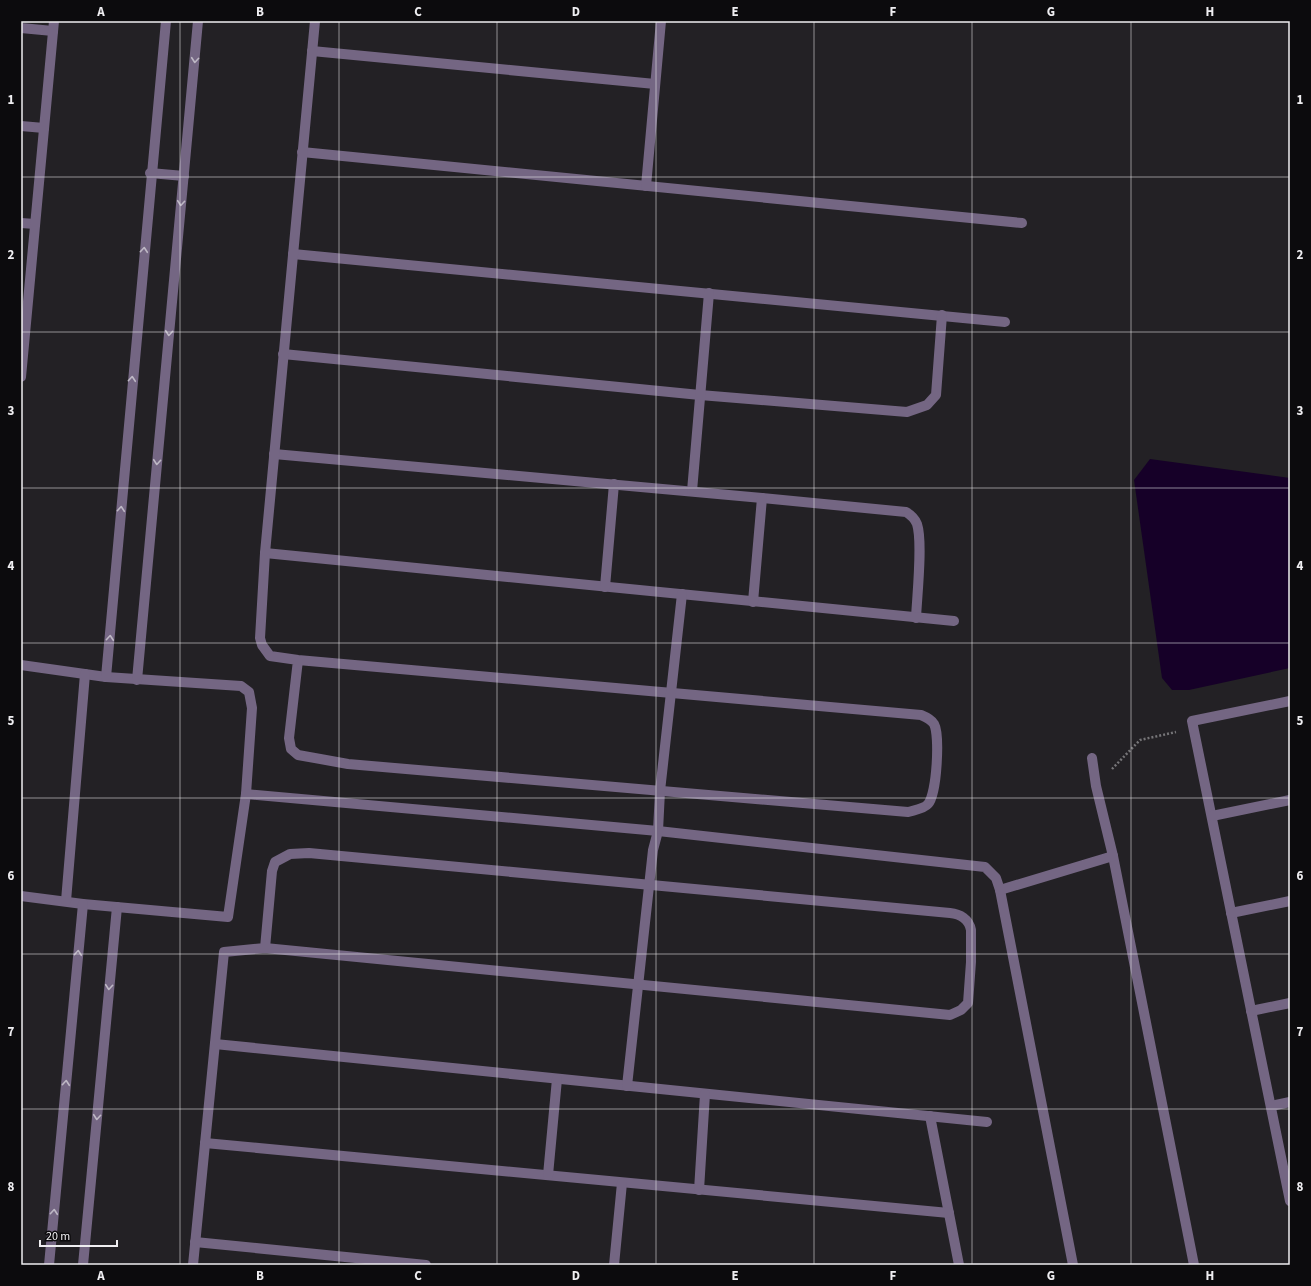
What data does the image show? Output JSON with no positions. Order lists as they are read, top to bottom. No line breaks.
{"scale_bar":"20 m","grid":{"columns":["A","B","C","D","E","F","G","H"],"rows":["1","2","3","4","5","6","7","8"]}}
